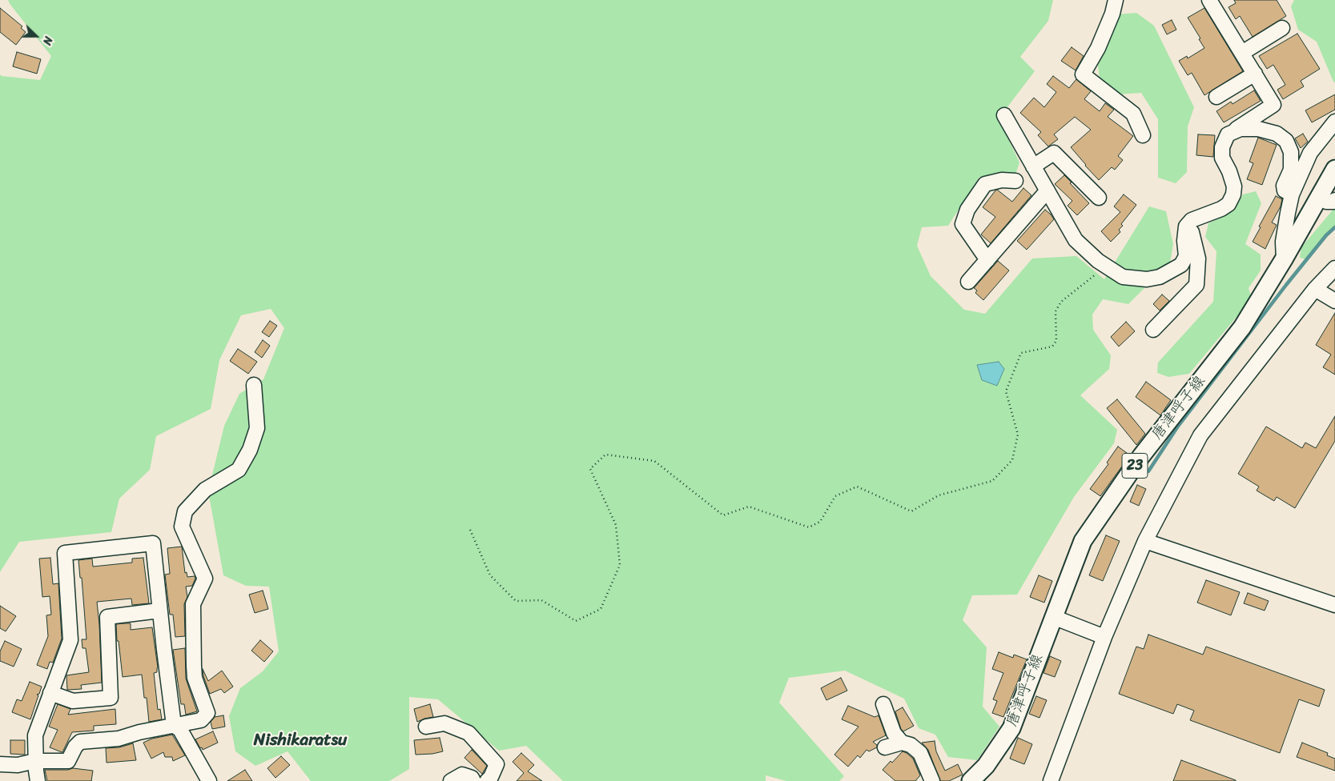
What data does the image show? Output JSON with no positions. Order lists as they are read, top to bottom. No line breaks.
{"streets":{"main road":["唐津呼子線","23"]},"districts":["Nishikaratsu"],"north":"right"}
